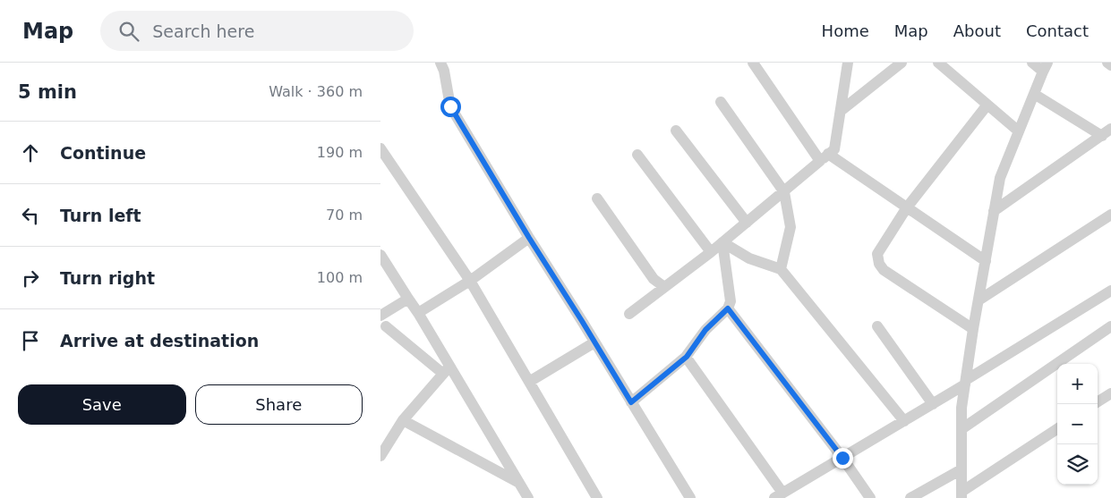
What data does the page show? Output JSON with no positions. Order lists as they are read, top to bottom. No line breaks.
{"page":{"header":"Map","search":"Search here","nav":["Home","Map","About","Contact"],"heading":["5 min","Walk · 360 m"],"list":[["Continue","190 m"],["Turn left","70 m"],["Turn right","100 m"],"Arrive at destination"],"map_buttons":["+","−"],"buttons":["Save","Share"]}}
